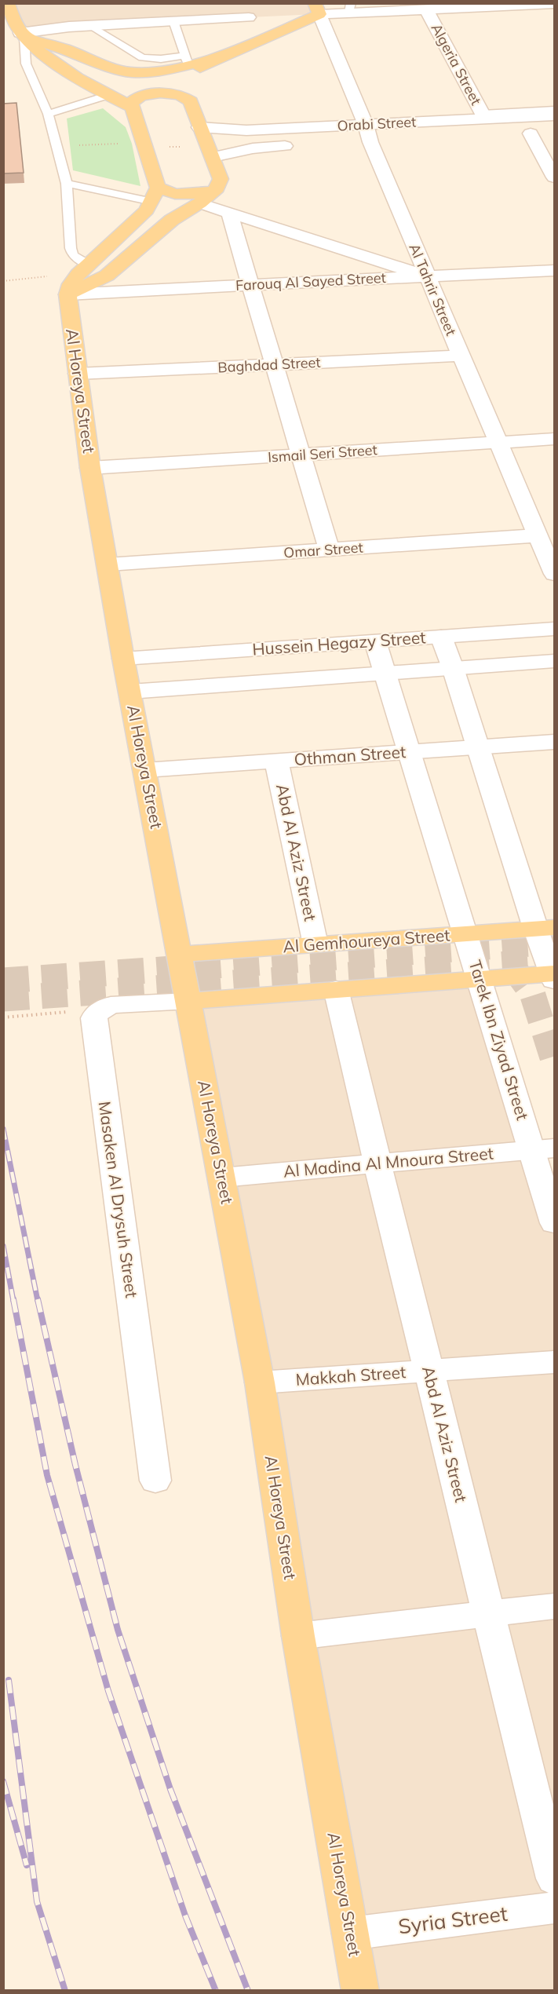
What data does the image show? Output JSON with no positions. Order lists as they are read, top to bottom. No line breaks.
{"streets":{"main road":["Al Horeya Street","Al Gemhoureya Street"],"street":["Algeria Street","Orabi Street","Farouq Al Sayed Street","Al Tahrir Street","Baghdad Street","Ismail Seri Street","Omar Street","Hussein Hegazy Street","Othman Street","Abd Al Aziz Street","Tarek Ibn Ziyad Street","Al Madina Al Mnoura Street","Masaken Al Drysuh Street","Makkah Street","Syria Street"]},"crossings":[["Algeria Street","Orabi Street"],["Orabi Street","Al Tahrir Street"],["Farouq Al Sayed Street","Al Tahrir Street"],["Farouq Al Sayed Street","Al Horeya Street"],["Al Tahrir Street","Baghdad Street"],["Al Tahrir Street","Ismail Seri Street"],["Al Tahrir Street","Omar Street"],["Baghdad Street","Al Horeya Street"],["Al Horeya Street","Ismail Seri Street"],["Al Horeya Street","Omar Street"],["Al Horeya Street","Hussein Hegazy Street"],["Al Horeya Street","Othman Street"],["Al Horeya Street","Al Gemhoureya Street"],["Al Horeya Street","Al Madina Al Mnoura Street"],["Al Horeya Street","Masaken Al Drysuh Street"],["Al Horeya Street","Makkah Street"],["Al Horeya Street","Syria Street"],["Hussein Hegazy Street","Tarek Ibn Ziyad Street"],["Othman Street","Abd Al Aziz Street"],["Othman Street","Tarek Ibn Ziyad Street"],["Abd Al Aziz Street","Al Gemhoureya Street"],["Abd Al Aziz Street","Al Madina Al Mnoura Street"],["Abd Al Aziz Street","Makkah Street"],["Al Gemhoureya Street","Tarek Ibn Ziyad Street"],["Tarek Ibn Ziyad Street","Al Madina Al Mnoura Street"]]}
